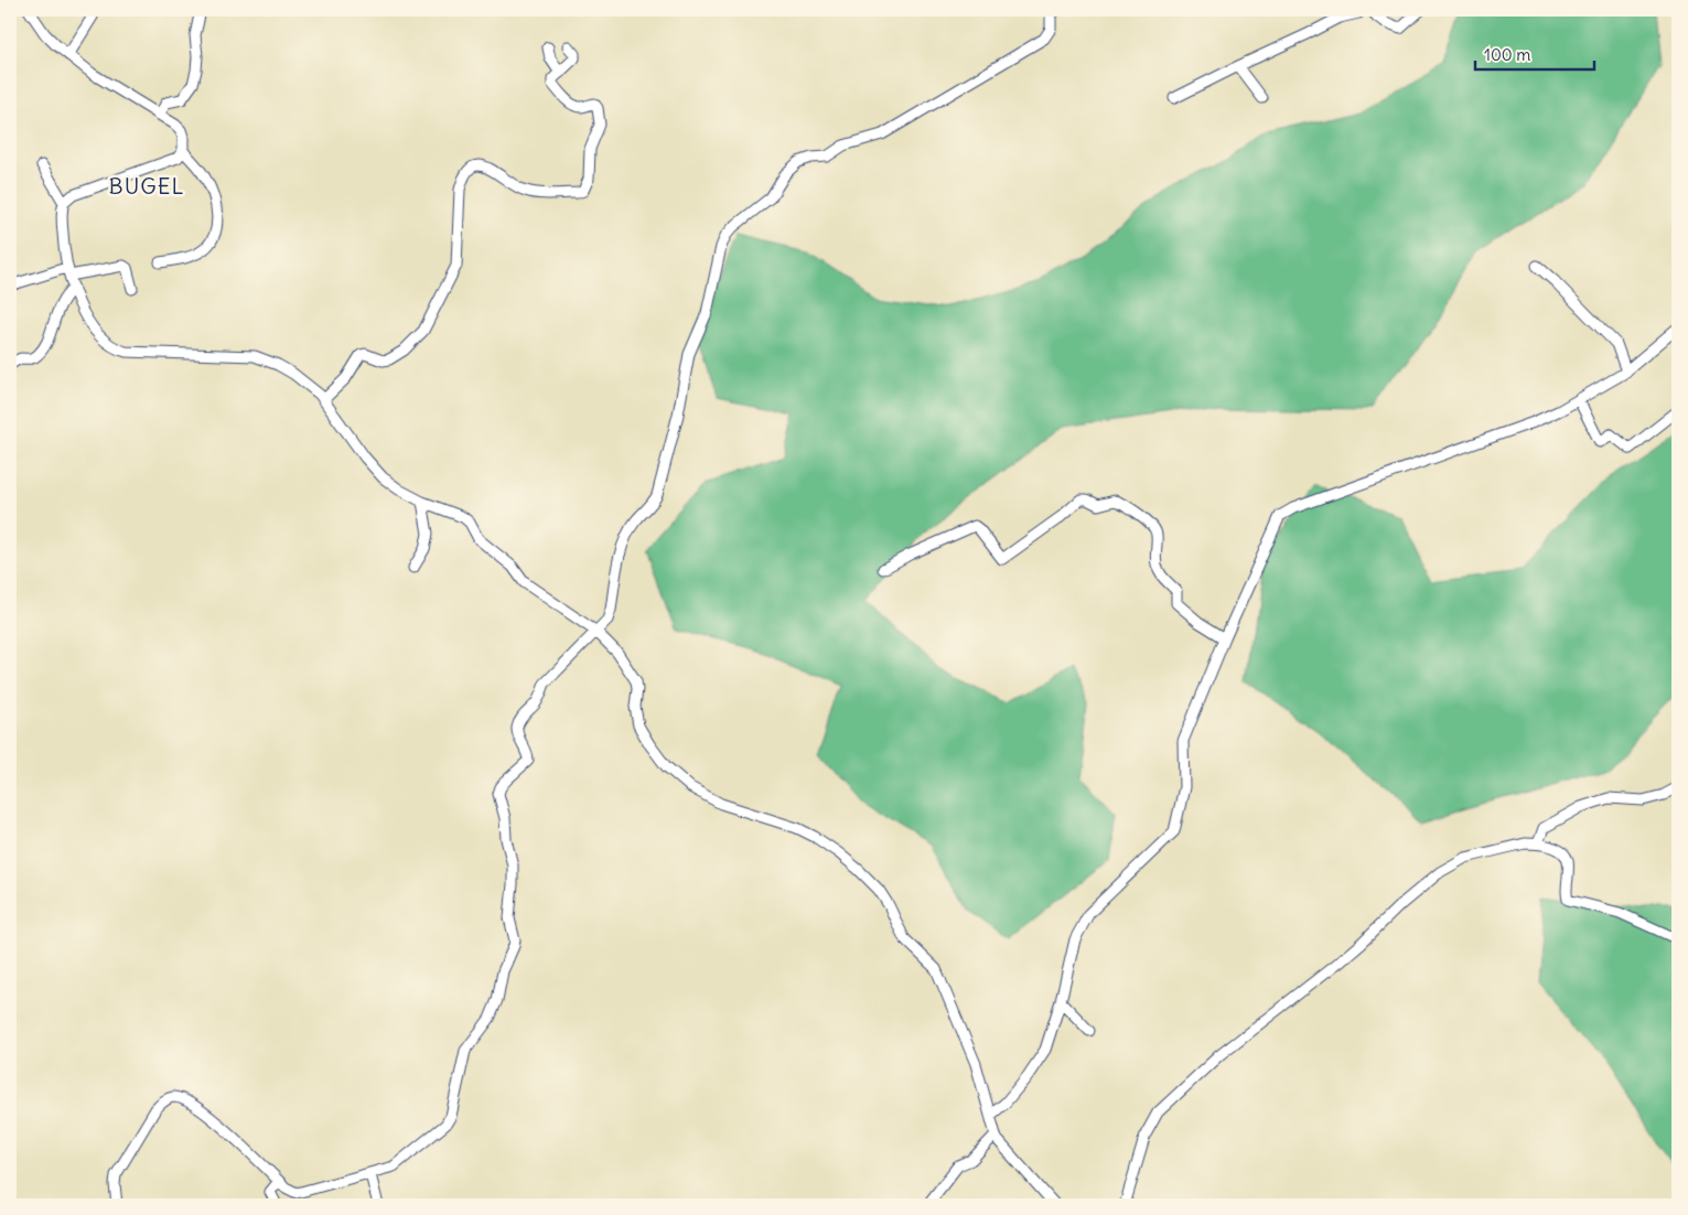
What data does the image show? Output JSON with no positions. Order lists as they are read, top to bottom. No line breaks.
{"districts":["BUGEL"],"scale_bar":"100 m"}
